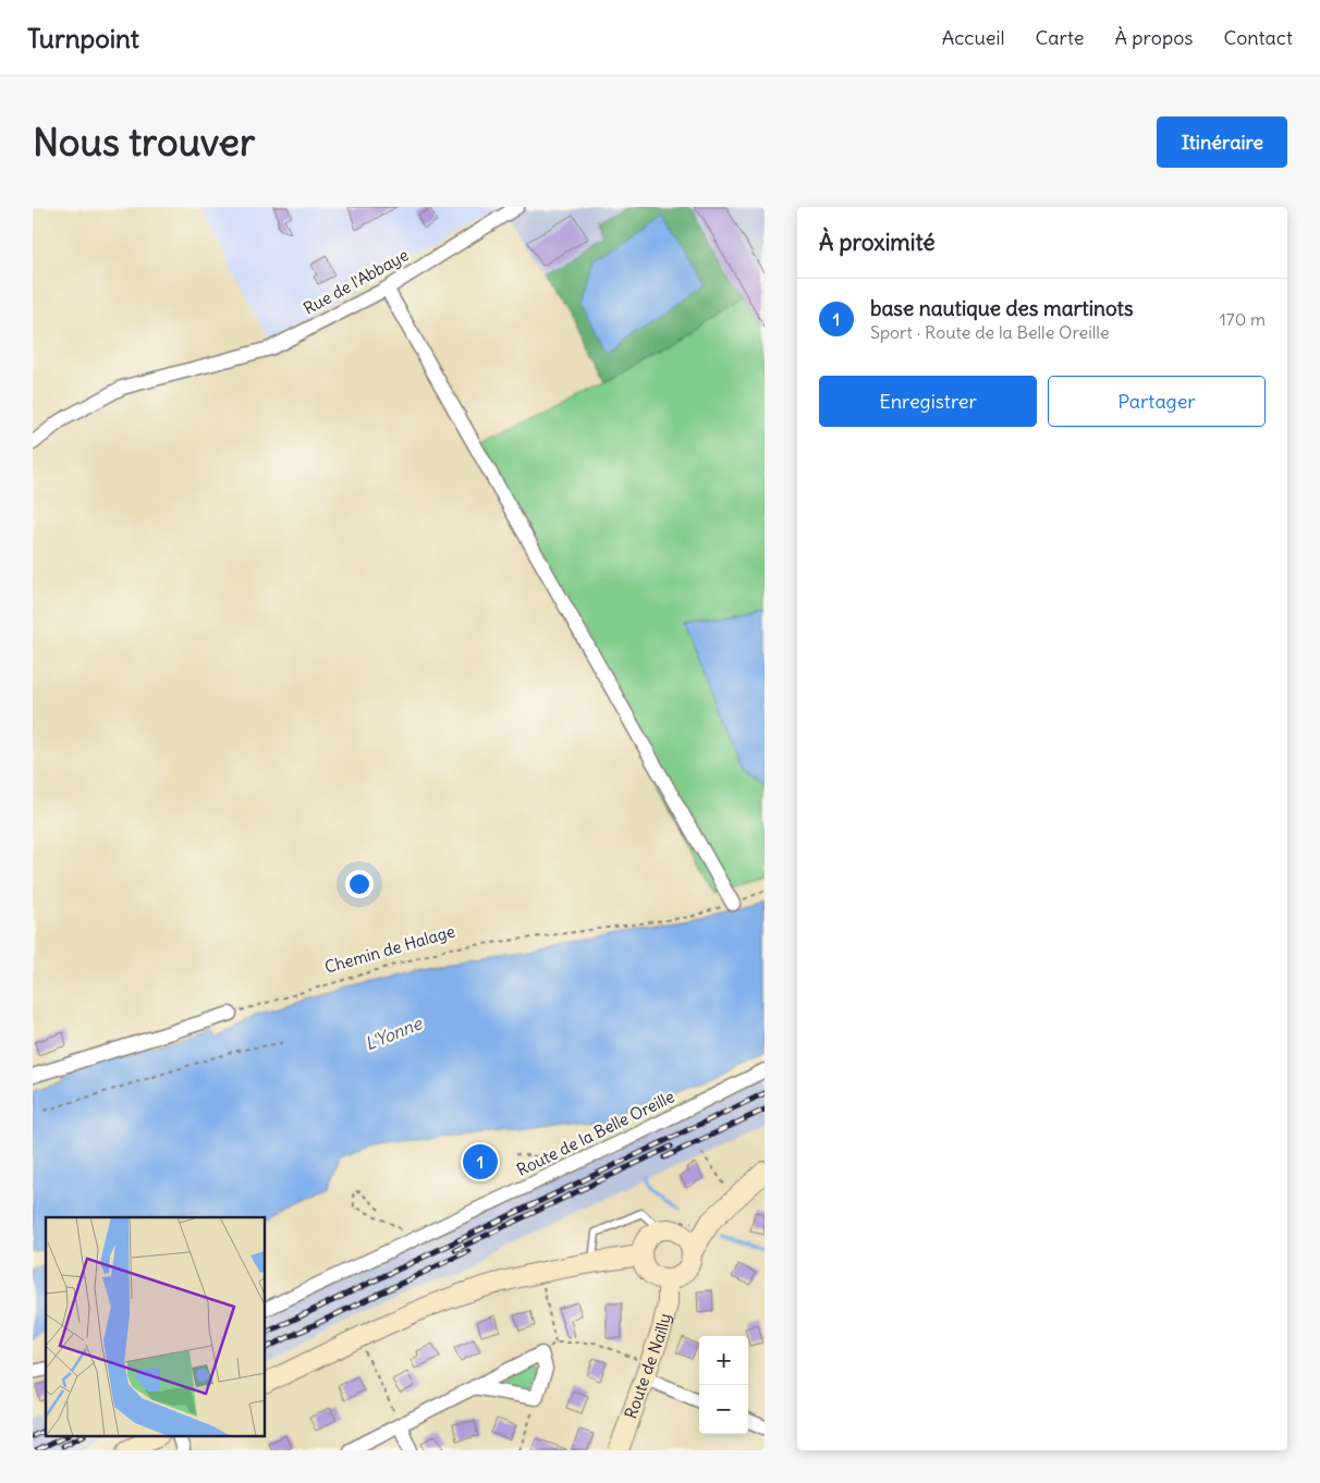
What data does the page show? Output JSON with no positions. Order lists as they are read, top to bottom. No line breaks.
{"streets":{"main road":["Route de Nailly"],"street":["Rue de l'Abbaye","Route de la Belle Oreille"],"path":["Chemin de Halage"]},"water":["L'Yonne"],"page":{"header":"Turnpoint","nav":["Accueil","Carte","À propos","Contact"],"buttons":["Itinéraire",["Enregistrer","Partager"]],"title":"Nous trouver","heading":"À proximité","list":[{"mark":"1","name":"base nautique des martinots","note":"Sport · Route de la Belle Oreille","value":"170 m"}],"pins":"1","map_buttons":["+","−"]}}
